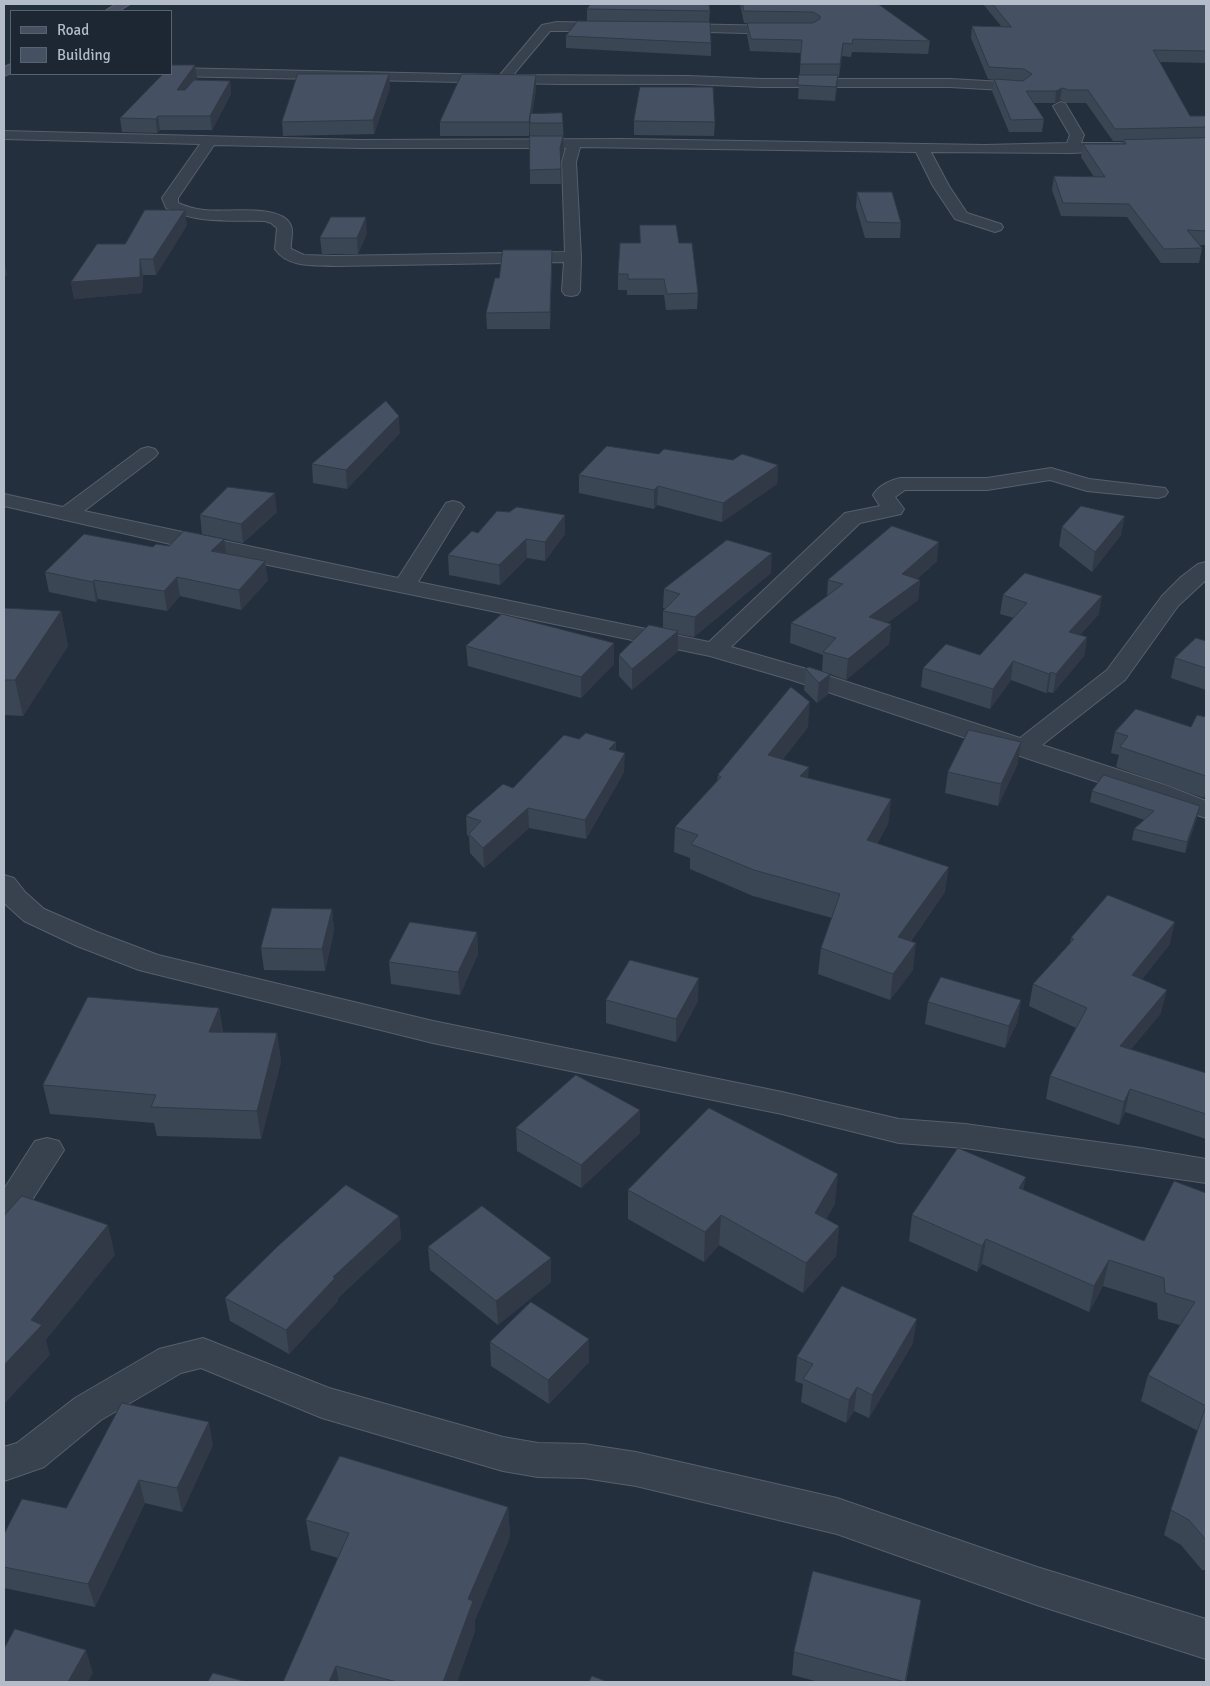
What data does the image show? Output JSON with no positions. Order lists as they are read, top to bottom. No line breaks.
{"legend":["Road","Building"]}
